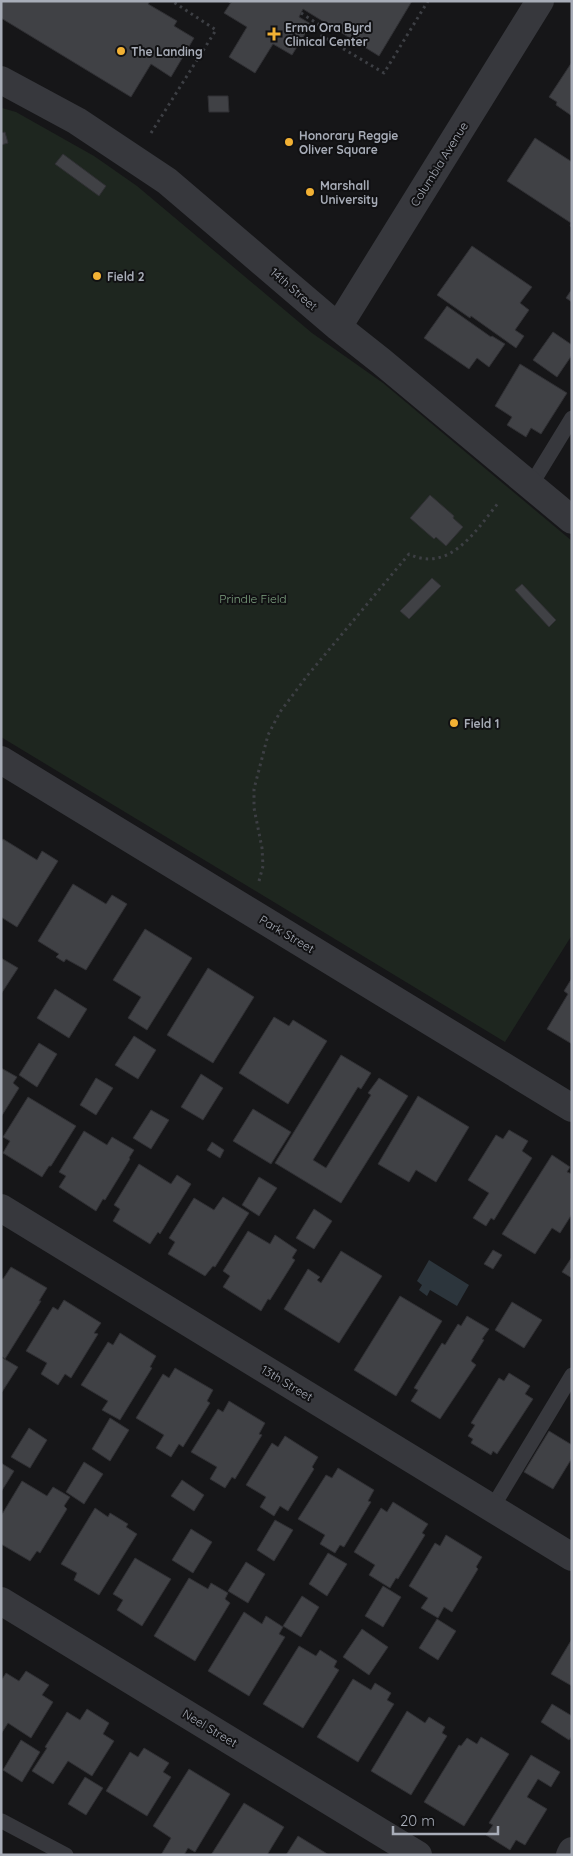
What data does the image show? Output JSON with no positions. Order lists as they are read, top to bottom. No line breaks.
{"streets":{"street":["Columbia Avenue","14th Street","Park Street","13th Street","Neel Street"]},"crossings":[["Columbia Avenue","14th Street"]],"parks":["Prindle Field"],"places":{"health":["Erma Ora Byrd Clinical Center"],"other":["The Landing","Honorary Reggie Oliver Square","Marshall University","Field 2","Field 1"]},"scale_bar":"20 m"}
